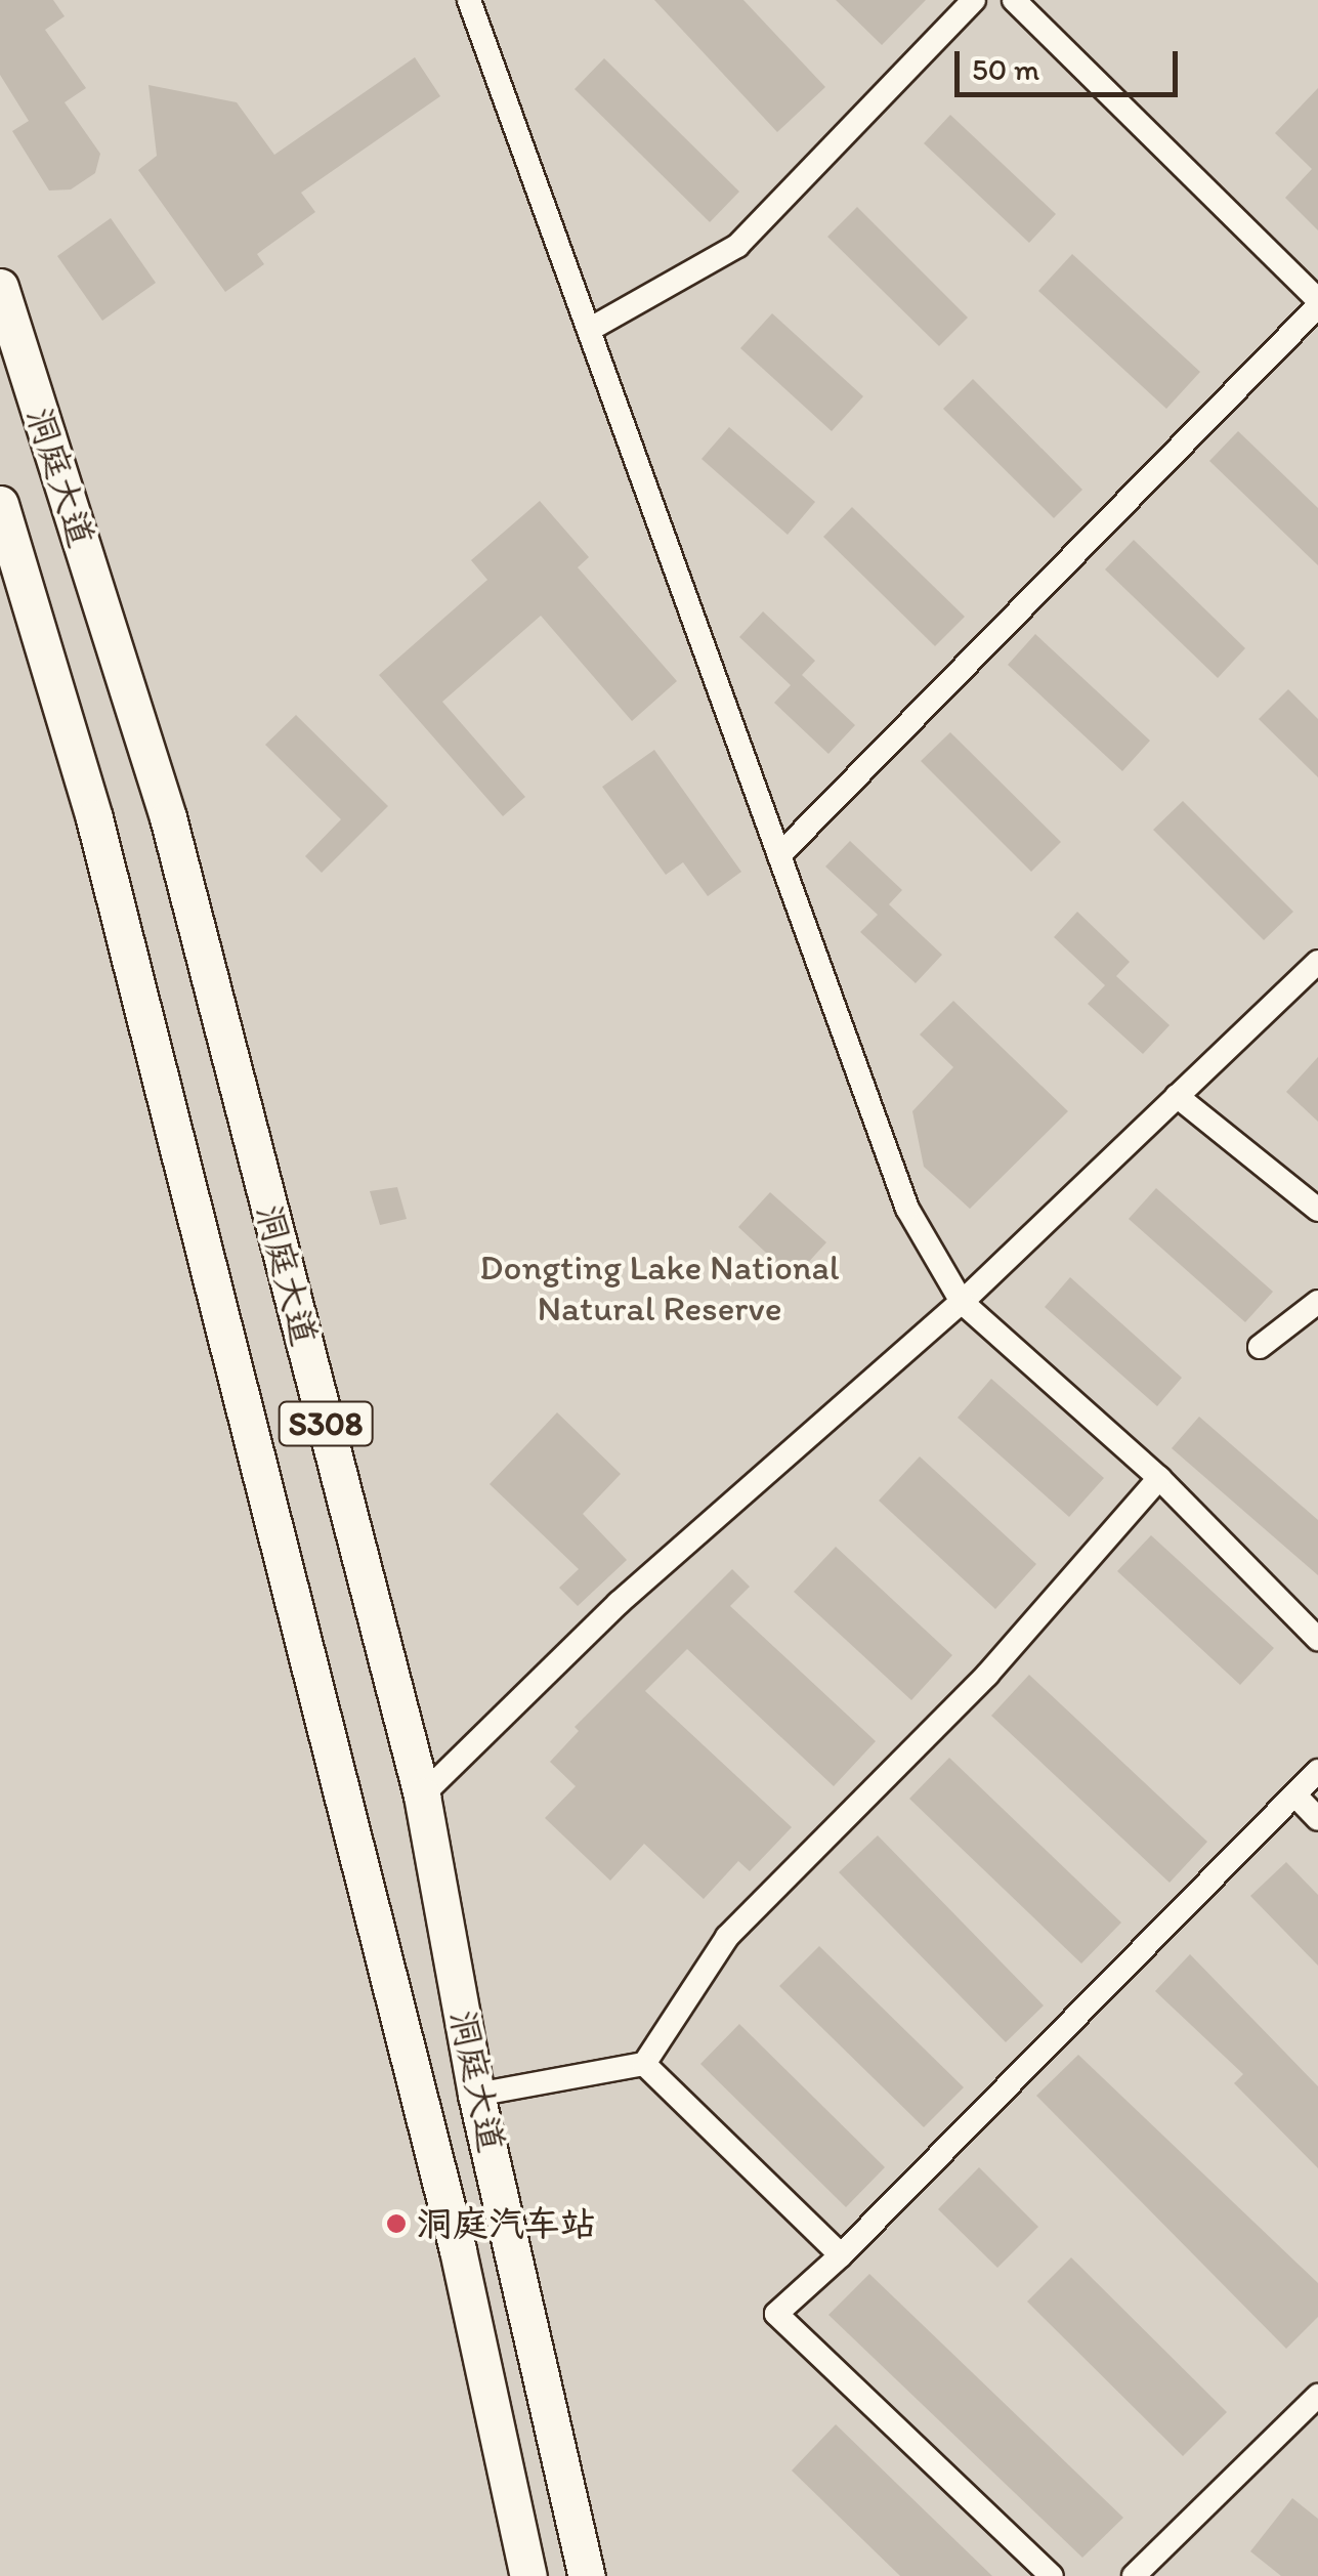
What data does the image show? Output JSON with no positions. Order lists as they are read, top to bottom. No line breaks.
{"streets":{"main road":["洞庭大道","S308"]},"parks":["Dongting Lake National Natural Reserve"],"places":["洞庭汽车站"],"scale_bar":"50 m"}
